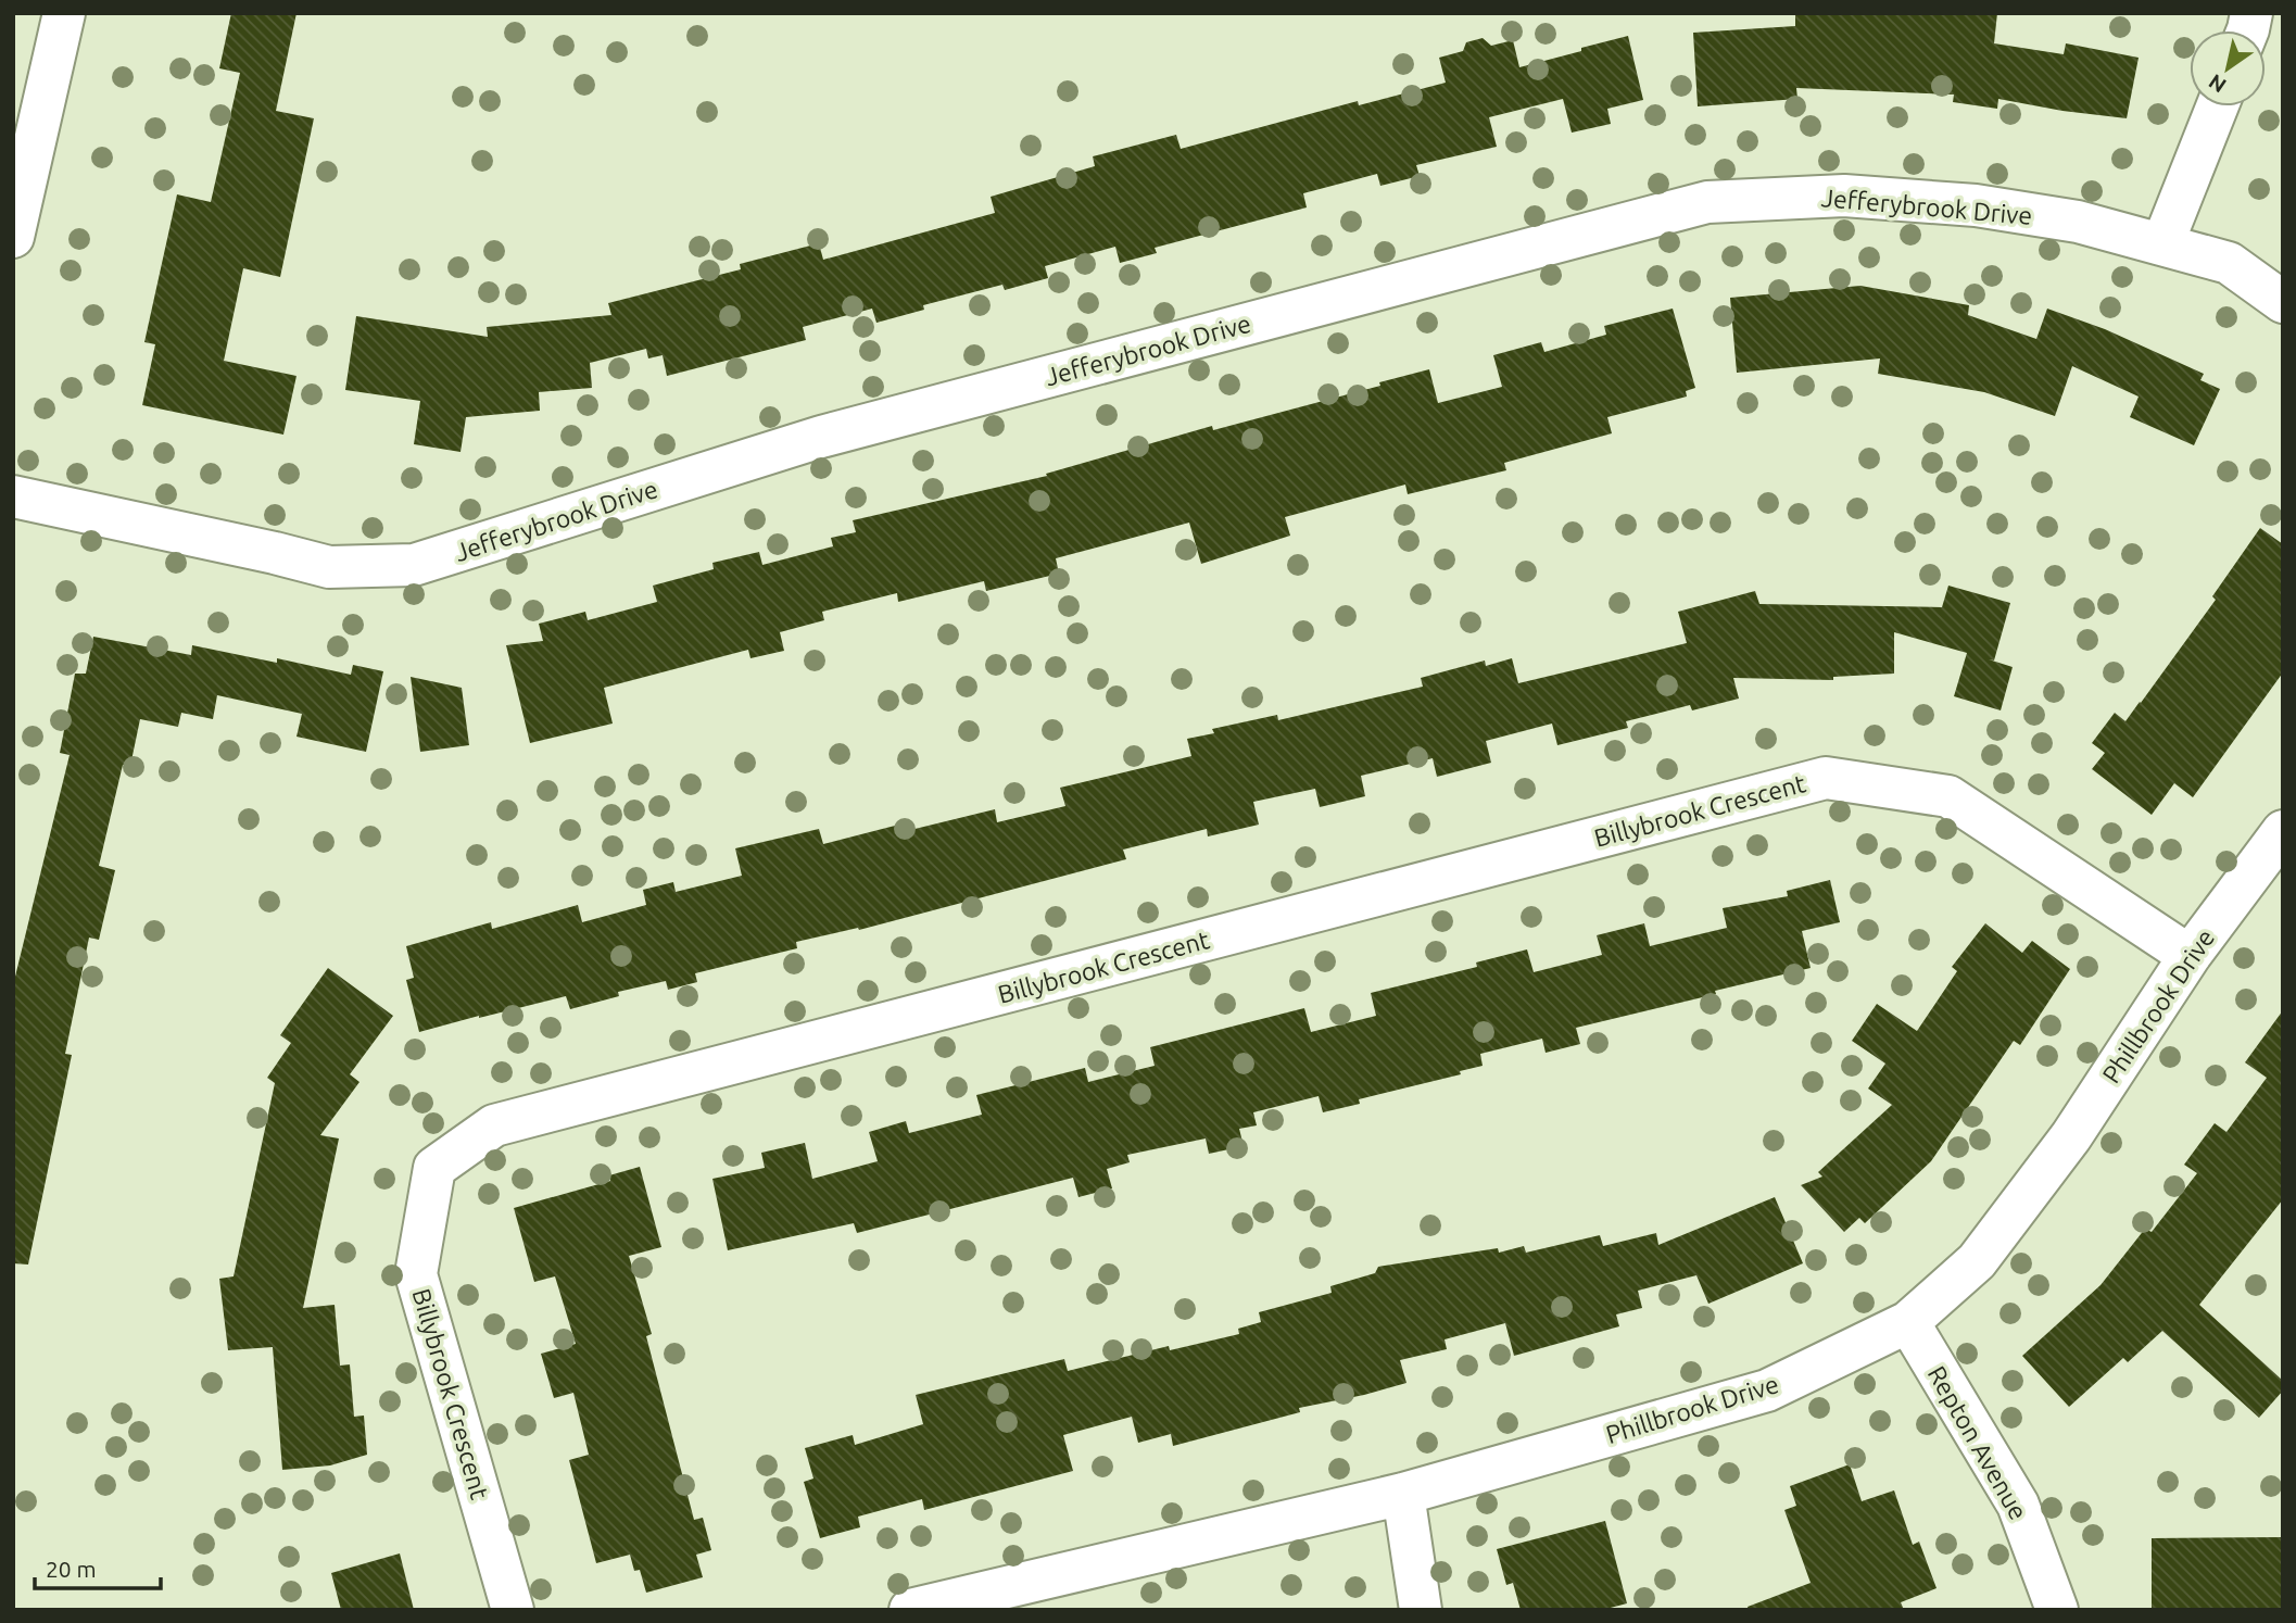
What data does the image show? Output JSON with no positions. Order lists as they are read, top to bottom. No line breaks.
{"streets":{"street":["Jefferybrook Drive","Billybrook Crescent","Phillbrook Drive","Repton Avenue"]},"crossings":[["Billybrook Crescent","Phillbrook Drive"],["Phillbrook Drive","Repton Avenue"]],"scale_bar":"20 m","north":"bottom left"}
